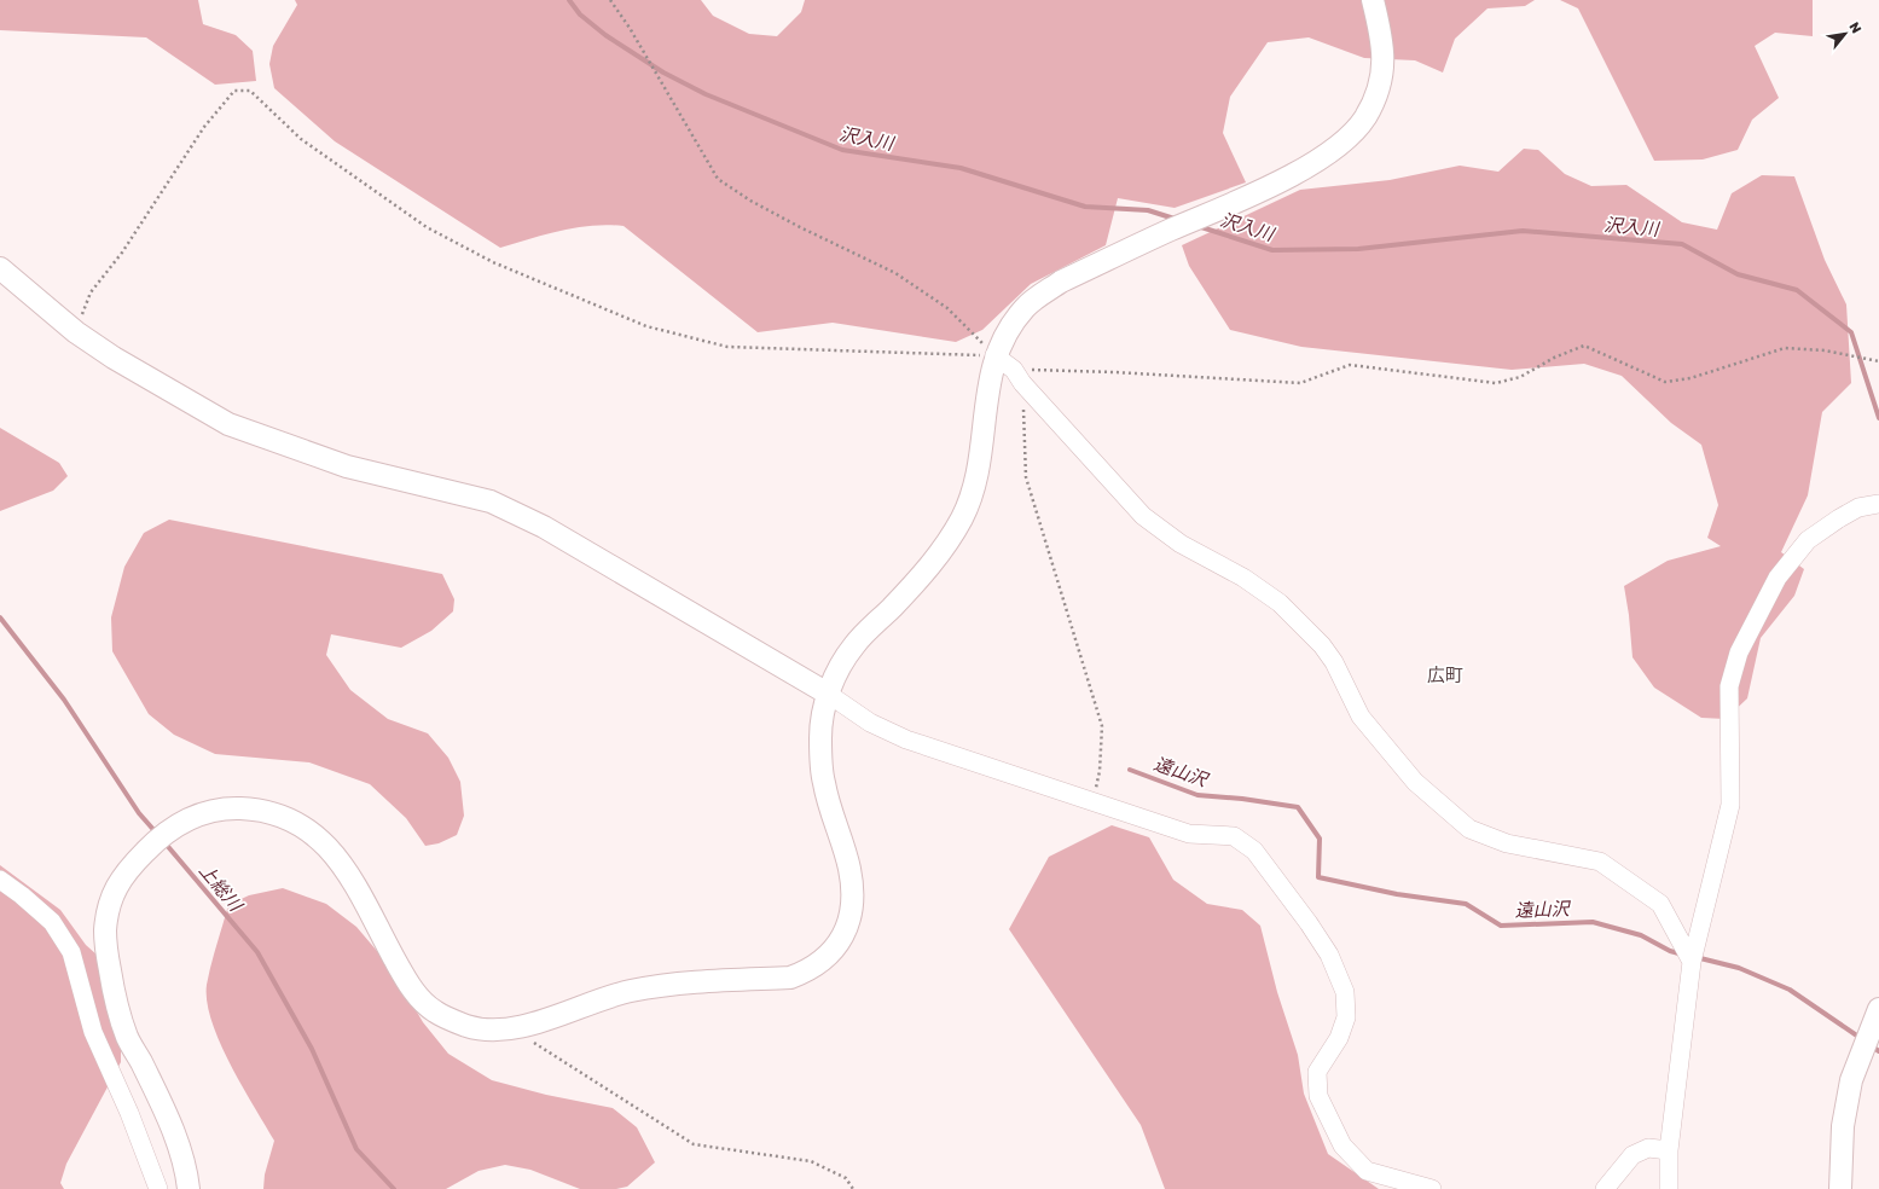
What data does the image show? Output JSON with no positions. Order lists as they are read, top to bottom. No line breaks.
{"districts":["広町"],"water":["沢入川","遠山沢","上総川"],"north":"top right"}
